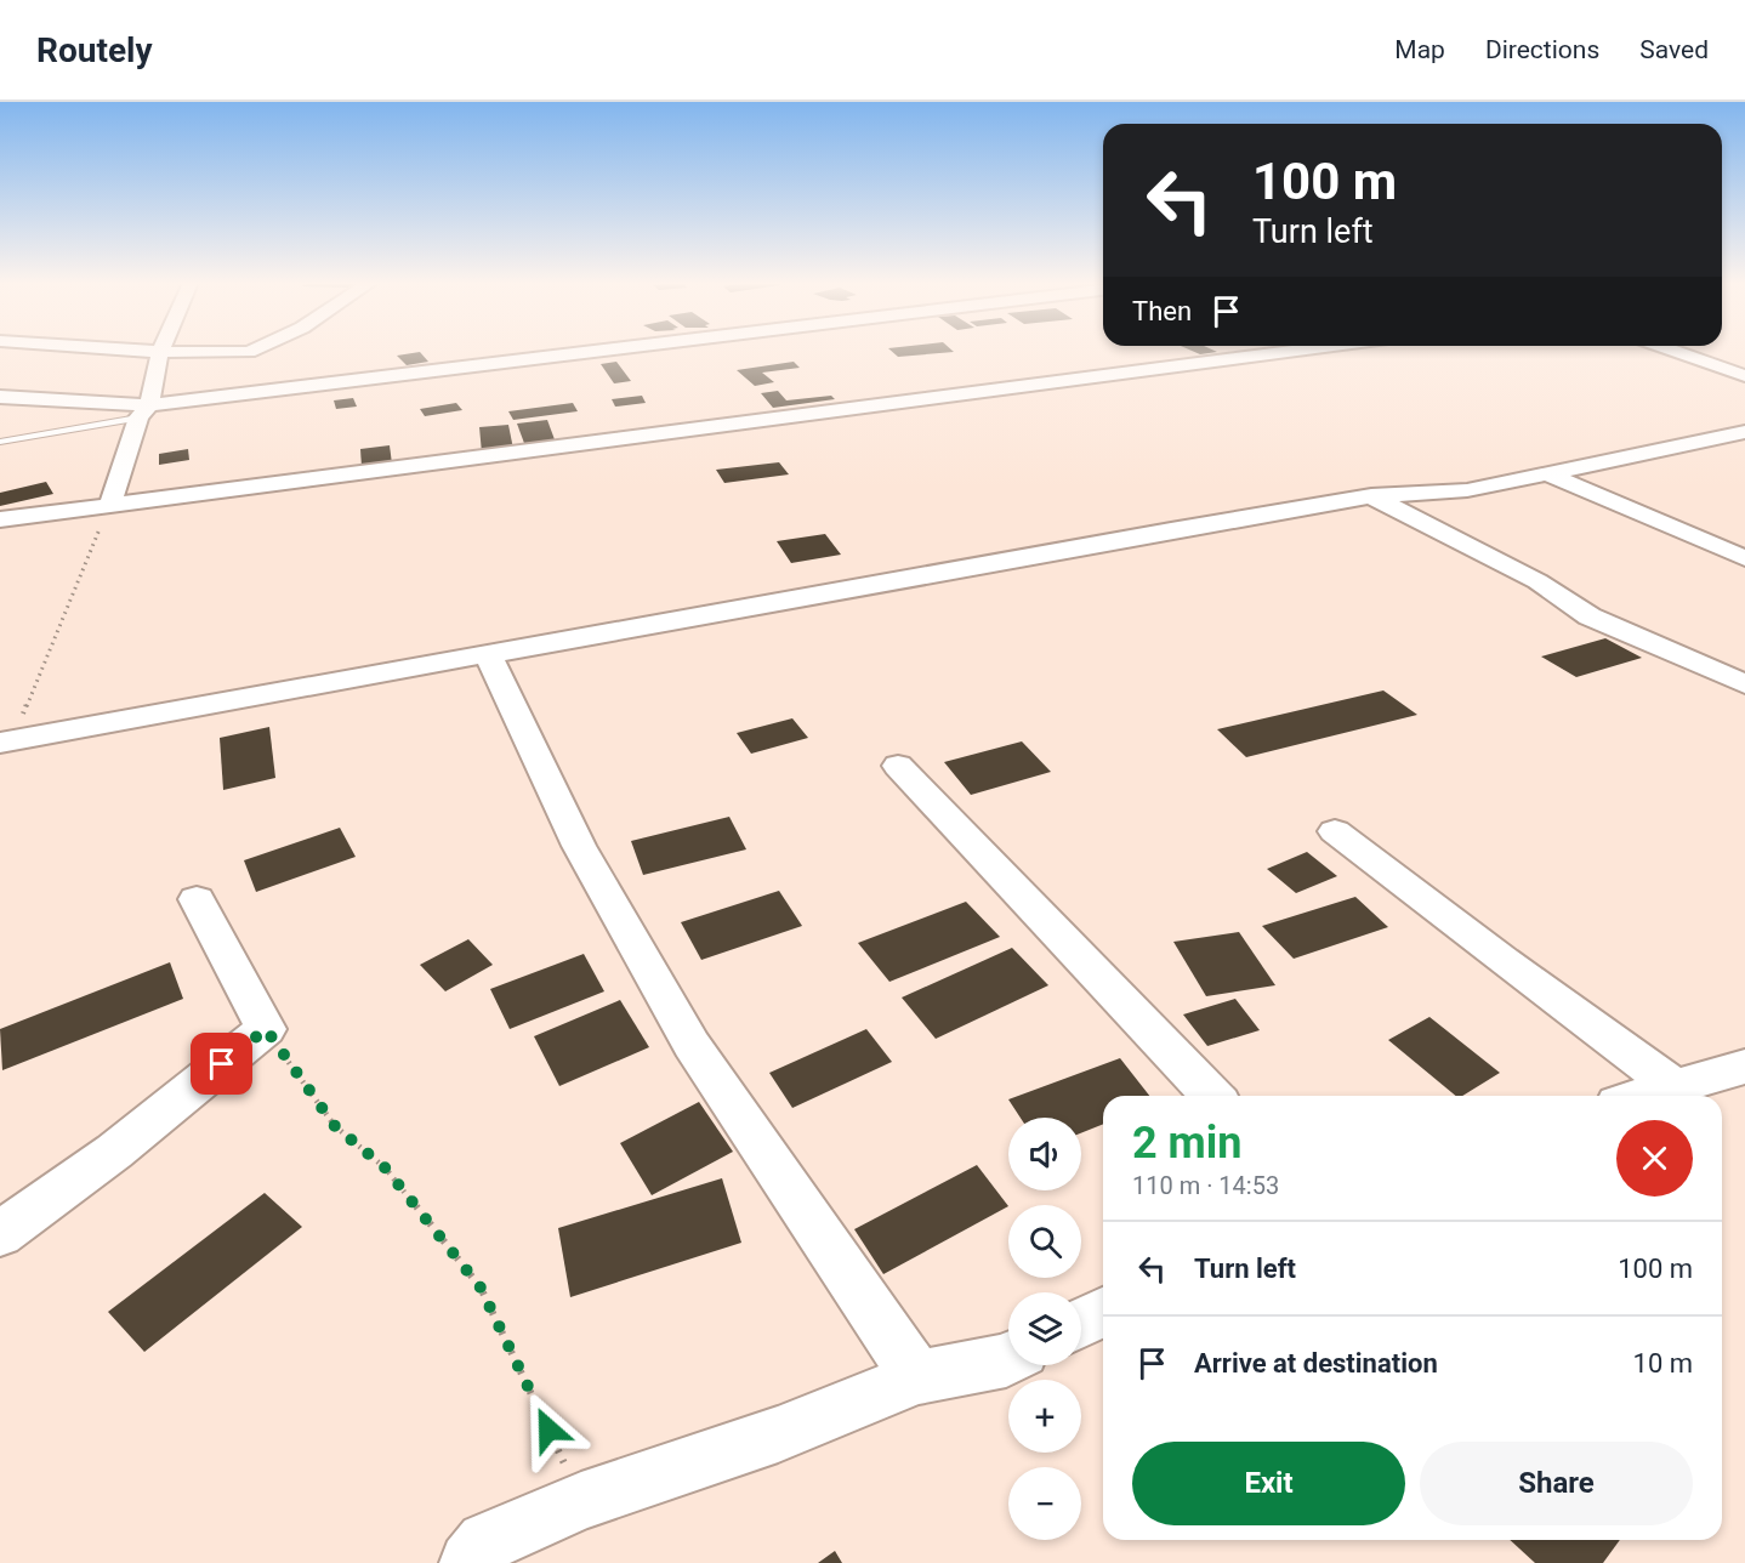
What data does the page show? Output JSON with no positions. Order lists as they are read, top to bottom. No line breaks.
{"page":{"header":"Routely","nav":["Map","Directions","Saved"],"turn":["100 m","Turn left"],"then":"Then","heading":["2 min","110 m · 14:53"],"map_buttons":["+","−"],"list":[{"name":"Turn left","value":"100 m"},{"name":"Arrive at destination","value":"10 m"}],"buttons":["Exit","Share"]}}
